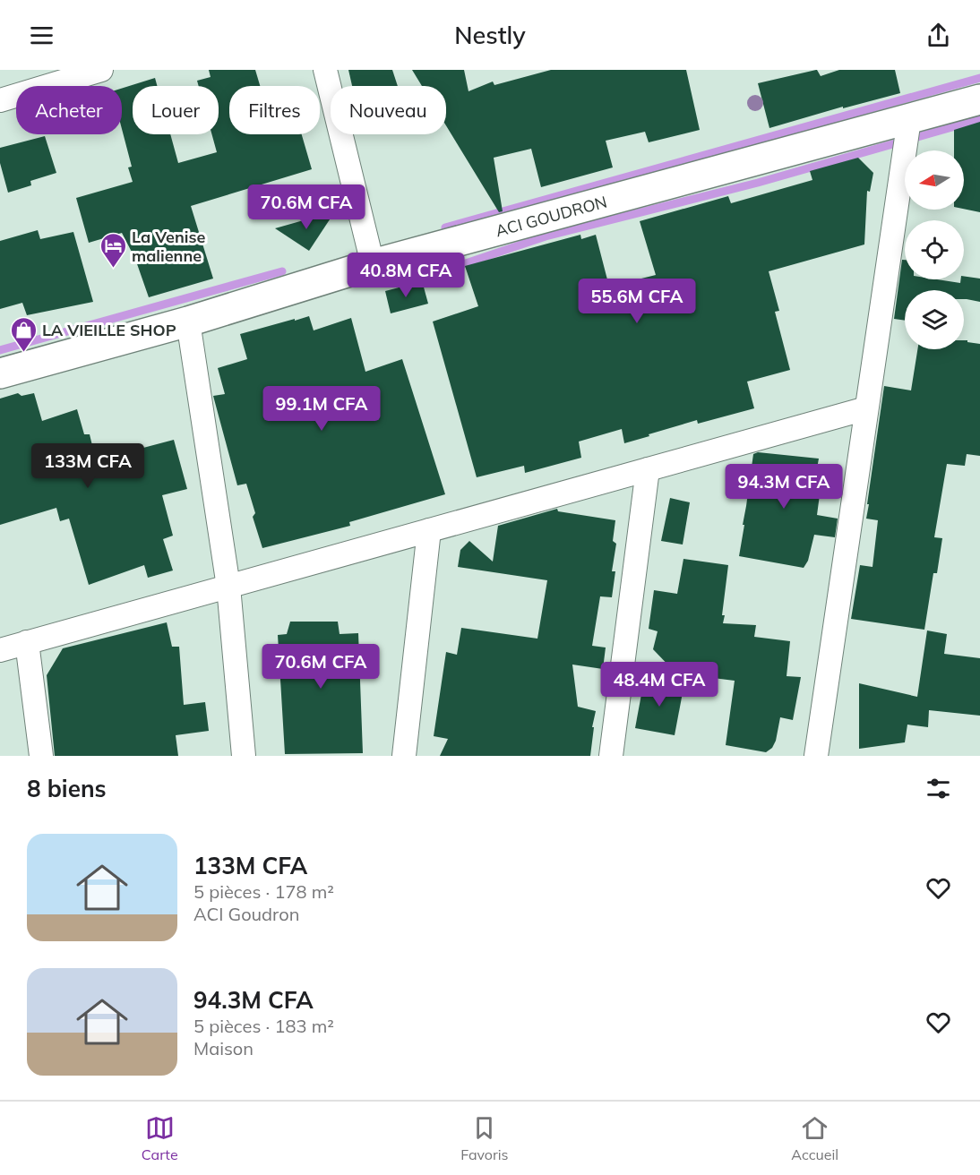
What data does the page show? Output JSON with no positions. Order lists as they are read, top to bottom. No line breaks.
{"streets":{"street":["ACI GOUDRON"]},"places":{"hotel":["La Venise malienne"],"shop":["LA VIEILLE SHOP"]},"north":"left","page":{"header":"Nestly","chip":["Acheter","Louer","Filtres","Nouveau"],"price":["70.6M CFA","40.8M CFA","55.6M CFA","99.1M CFA","133M CFA","94.3M CFA","70.6M CFA","48.4M CFA"],"heading":"8 biens","list":[{"name":"133M CFA","note":"5 pièces · 178 m² · ACI Goudron"},{"name":"94.3M CFA","note":"5 pièces · 183 m² · Maison"}],"tabs":["Carte","Favoris","Accueil"]}}
